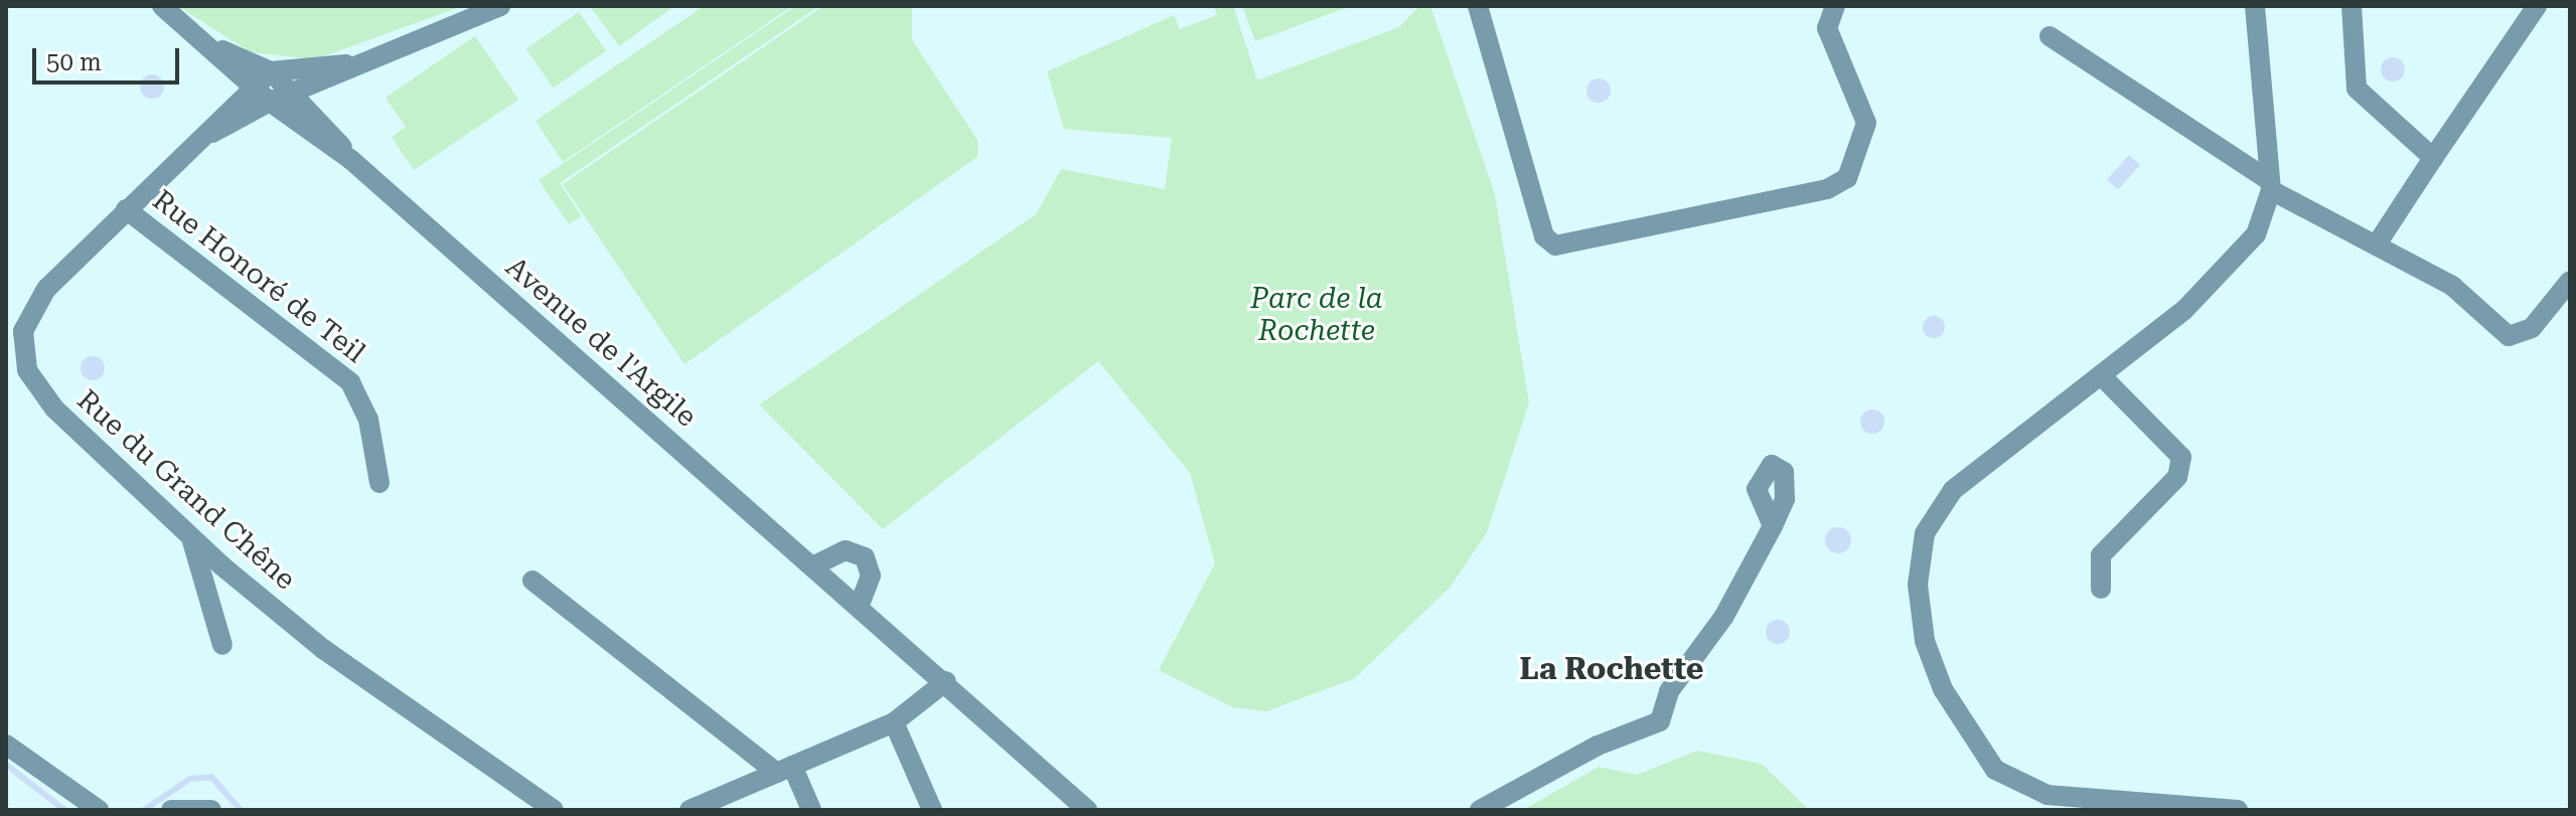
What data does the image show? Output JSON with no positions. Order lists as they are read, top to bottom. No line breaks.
{"streets":{"street":["Rue Honoré de Teil","Avenue de l'Argile","Rue du Grand Chêne"]},"crossings":[["Rue Honoré de Teil","Rue du Grand Chêne"],["Avenue de l'Argile","Rue du Grand Chêne"]],"districts":["La Rochette"],"parks":["Parc de la Rochette"],"scale_bar":"50 m"}
